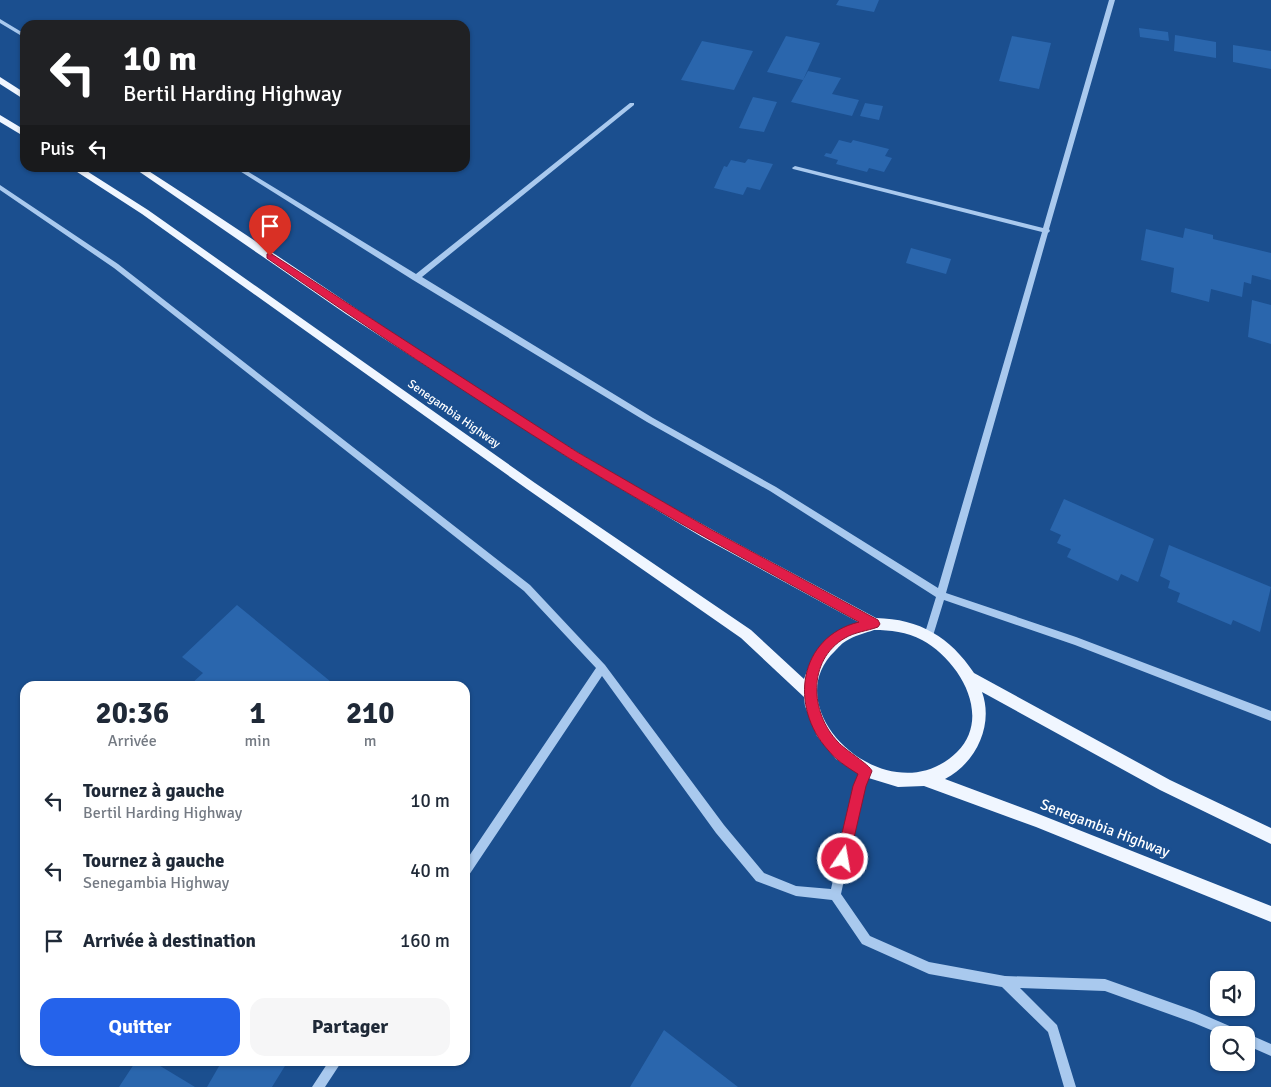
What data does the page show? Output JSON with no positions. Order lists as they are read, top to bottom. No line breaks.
{"streets":{"main road":["Senegambia Highway"]},"page":{"turn":["10 m","Bertil Harding Highway"],"then":"Puis","eta":["20:36","Arrivée","1","min","210","m"],"list":[{"name":"Tournez à gauche","note":"Bertil Harding Highway","value":"10 m"},{"name":"Tournez à gauche","note":"Senegambia Highway","value":"40 m"},{"name":"Arrivée à destination","value":"160 m"}],"buttons":["Quitter","Partager"]}}
